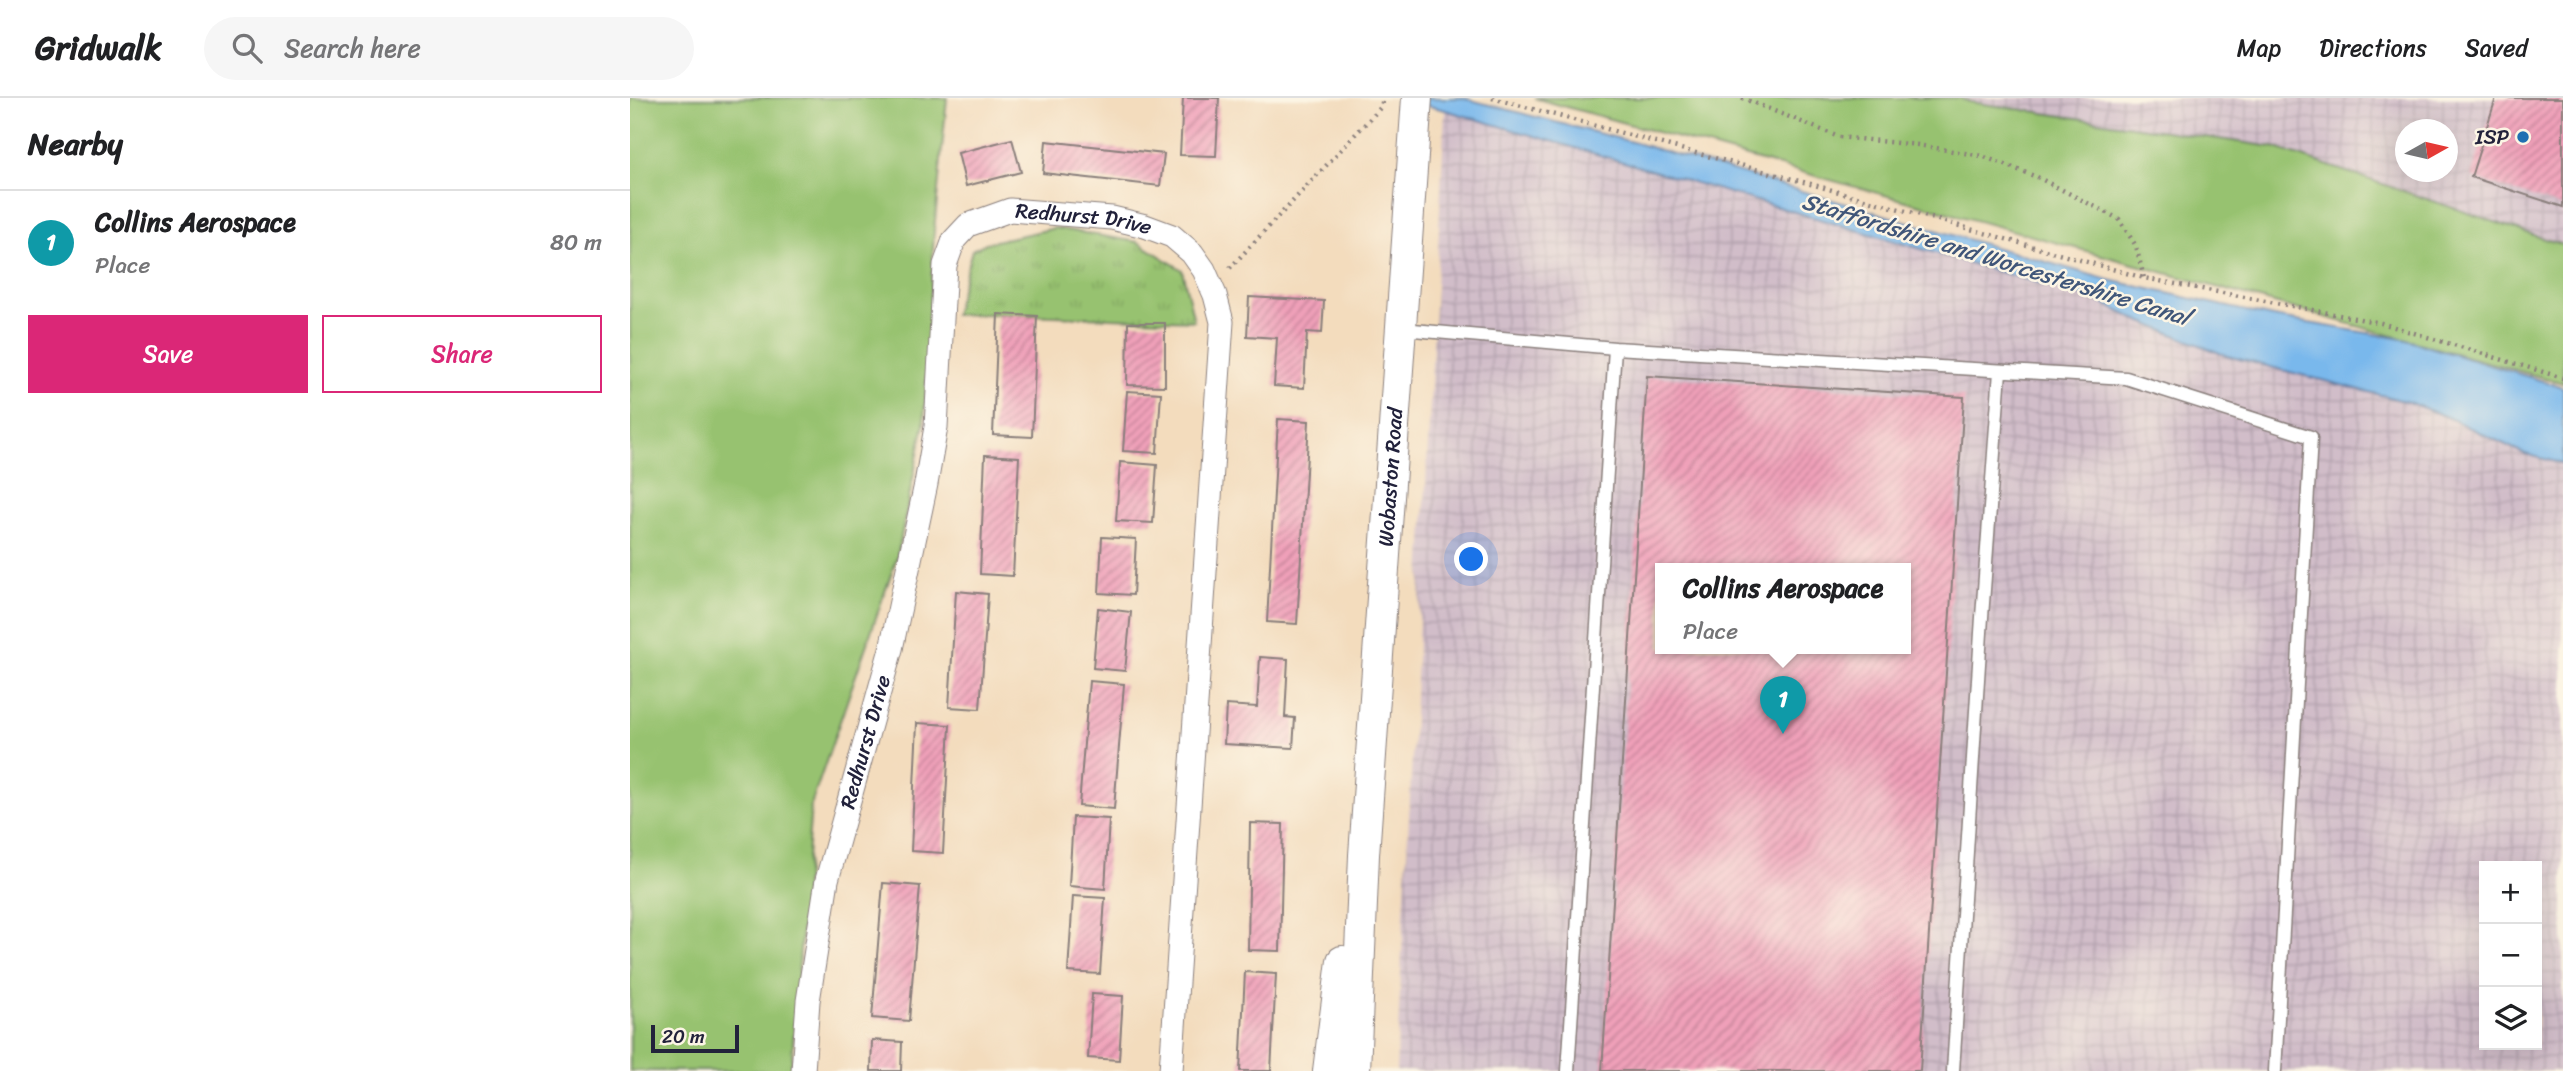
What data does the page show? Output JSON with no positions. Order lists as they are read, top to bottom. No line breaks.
{"streets":{"street":["Redhurst Drive","Wobaston Road"]},"water":["Staffordshire and Worcestershire Canal"],"places":["ISP"],"scale_bar":"20 m","north":"right","page":{"header":"Gridwalk","search":"Search here","nav":["Map","Directions","Saved"],"heading":"Nearby","list":[{"mark":"1","name":"Collins Aerospace","note":"Place","value":"80 m"}],"buttons":["Save","Share"],"popup":["Collins Aerospace","Place"],"pins":"1","map_buttons":["+","−"],"scale":"20 m"}}
